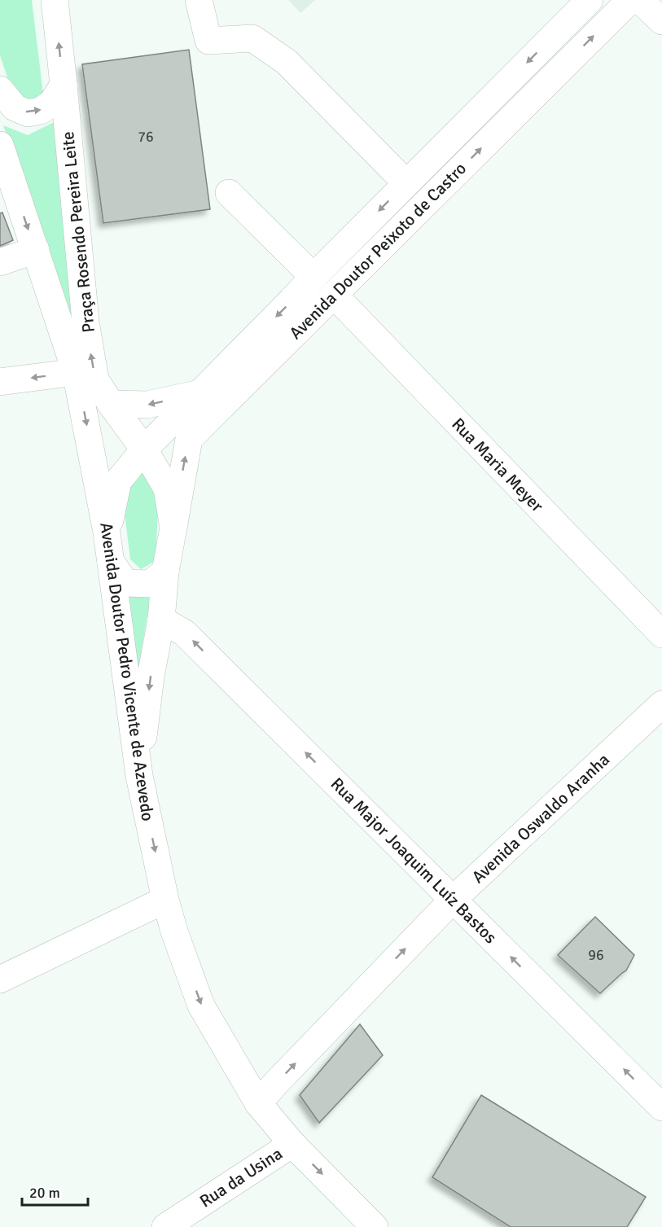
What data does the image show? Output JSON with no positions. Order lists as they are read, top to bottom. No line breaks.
{"streets":{"street":["Praça Rosendo Pereira Leite","Avenida Doutor Peixoto de Castro","Rua Maria Meyer","Avenida Doutor Pedro Vicente de Azevedo","Avenida Oswaldo Aranha","Rua Major Joaquim Luíz Bastos","Rua da Usina"]},"crossings":[["Praça Rosendo Pereira Leite","Avenida Doutor Peixoto de Castro"],["Praça Rosendo Pereira Leite","Avenida Doutor Pedro Vicente de Azevedo"],["Avenida Doutor Peixoto de Castro","Rua Maria Meyer"],["Avenida Doutor Peixoto de Castro","Avenida Doutor Pedro Vicente de Azevedo"],["Avenida Doutor Peixoto de Castro","Rua Major Joaquim Luíz Bastos"],["Avenida Doutor Pedro Vicente de Azevedo","Avenida Oswaldo Aranha"],["Avenida Doutor Pedro Vicente de Azevedo","Rua da Usina"],["Avenida Oswaldo Aranha","Rua Major Joaquim Luíz Bastos"]],"one_way":["Avenida Doutor Pedro Vicente de Azevedo","Rua Major Joaquim Luíz Bastos"],"house_numbers":["76","96"],"scale_bar":"20 m"}
